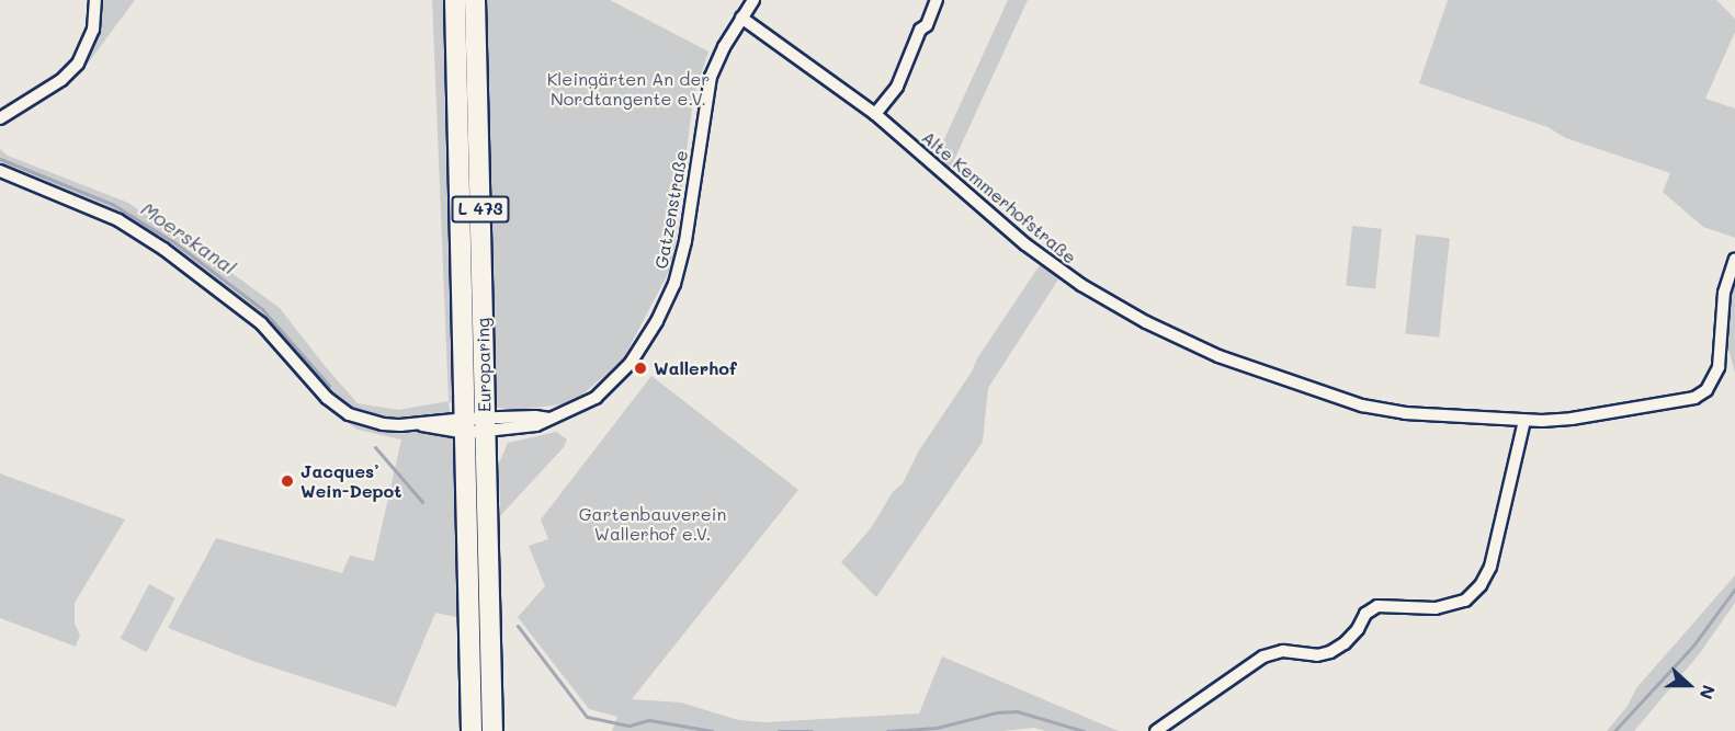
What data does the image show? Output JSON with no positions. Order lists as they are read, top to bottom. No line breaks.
{"streets":{"main road":["L 473","Europaring"],"street":["Alte Kemmerhofstraße","Gatzenstraße"]},"crossings":[["Alte Kemmerhofstraße","Gatzenstraße"],["Gatzenstraße","Europaring"]],"water":["Moerskanal"],"parks":["Kleingärten An der Nordtangente e.V.","Gartenbauverein Wallerhof e.V."],"places":["Wallerhof","Jacques’ Wein-Depot"],"north":"right"}
